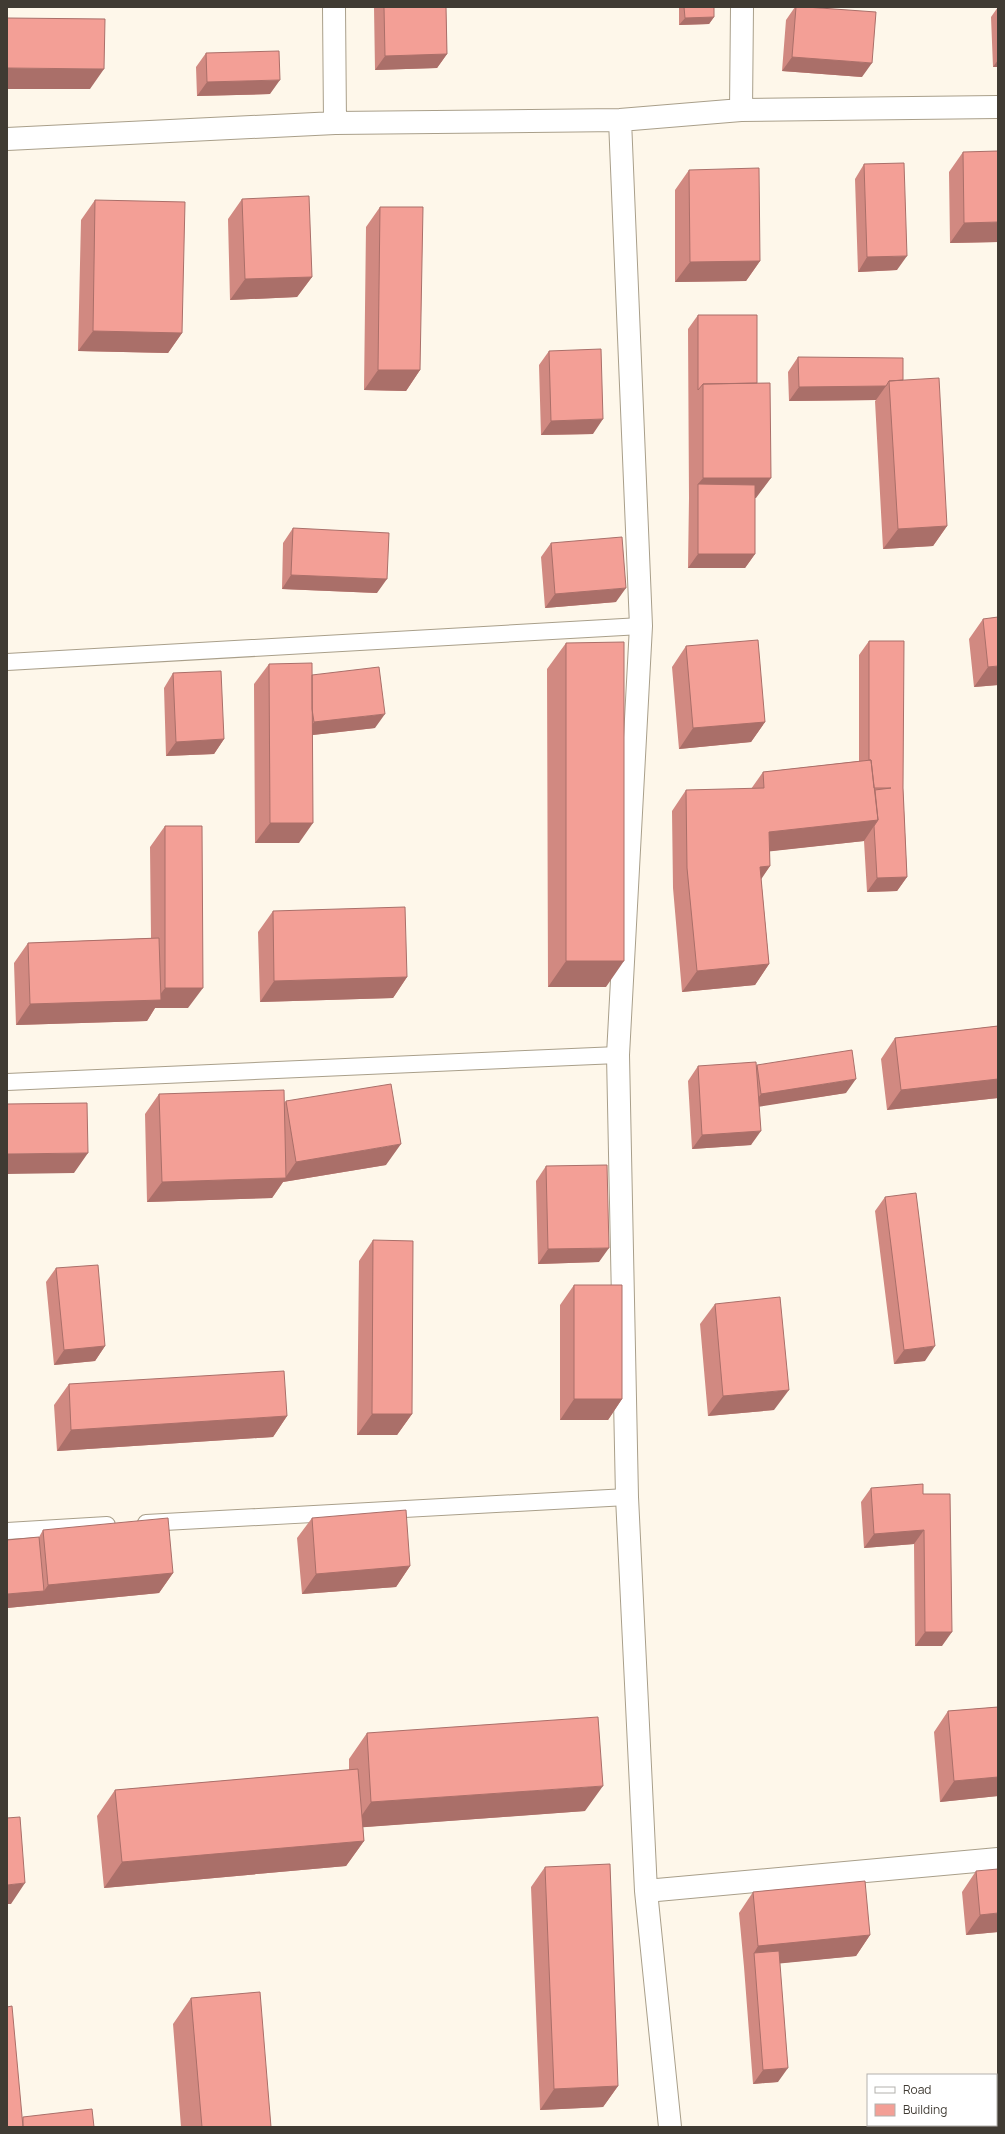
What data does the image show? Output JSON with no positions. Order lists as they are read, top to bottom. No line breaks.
{"legend":["Road","Building"]}
